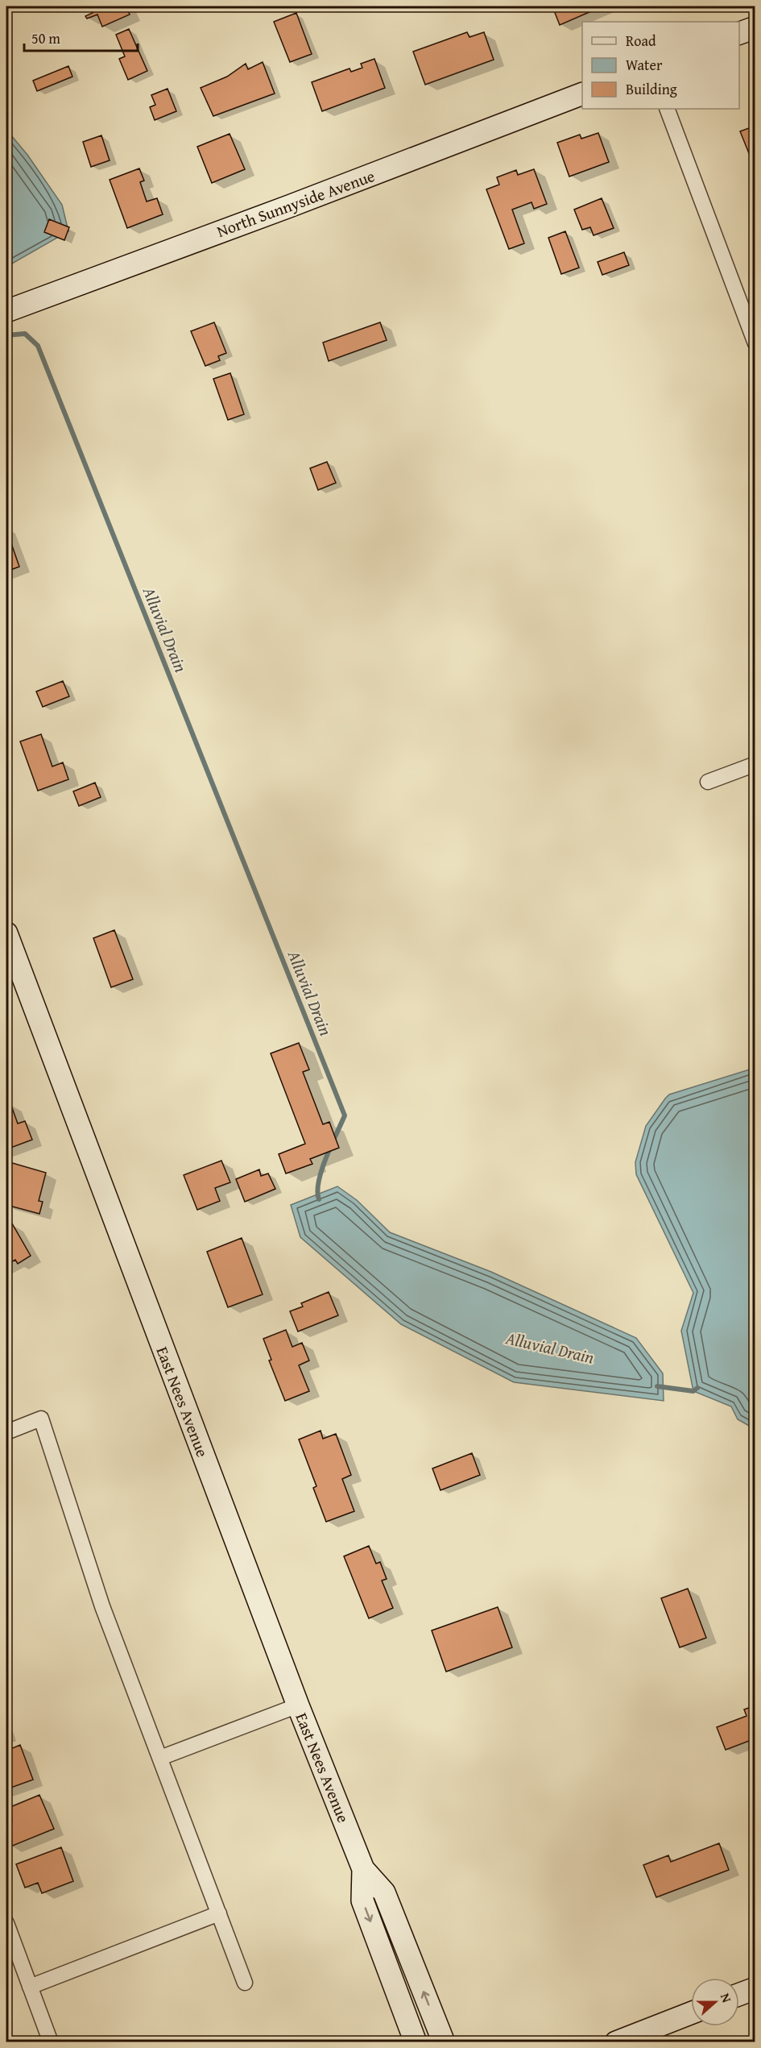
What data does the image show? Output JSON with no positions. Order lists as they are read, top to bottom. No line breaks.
{"streets":{"main road":["North Sunnyside Avenue","East Nees Avenue"]},"water":["Alluvial Drain"],"legend":["Road","Water","Building"],"scale_bar":"50 m","north":"right"}
